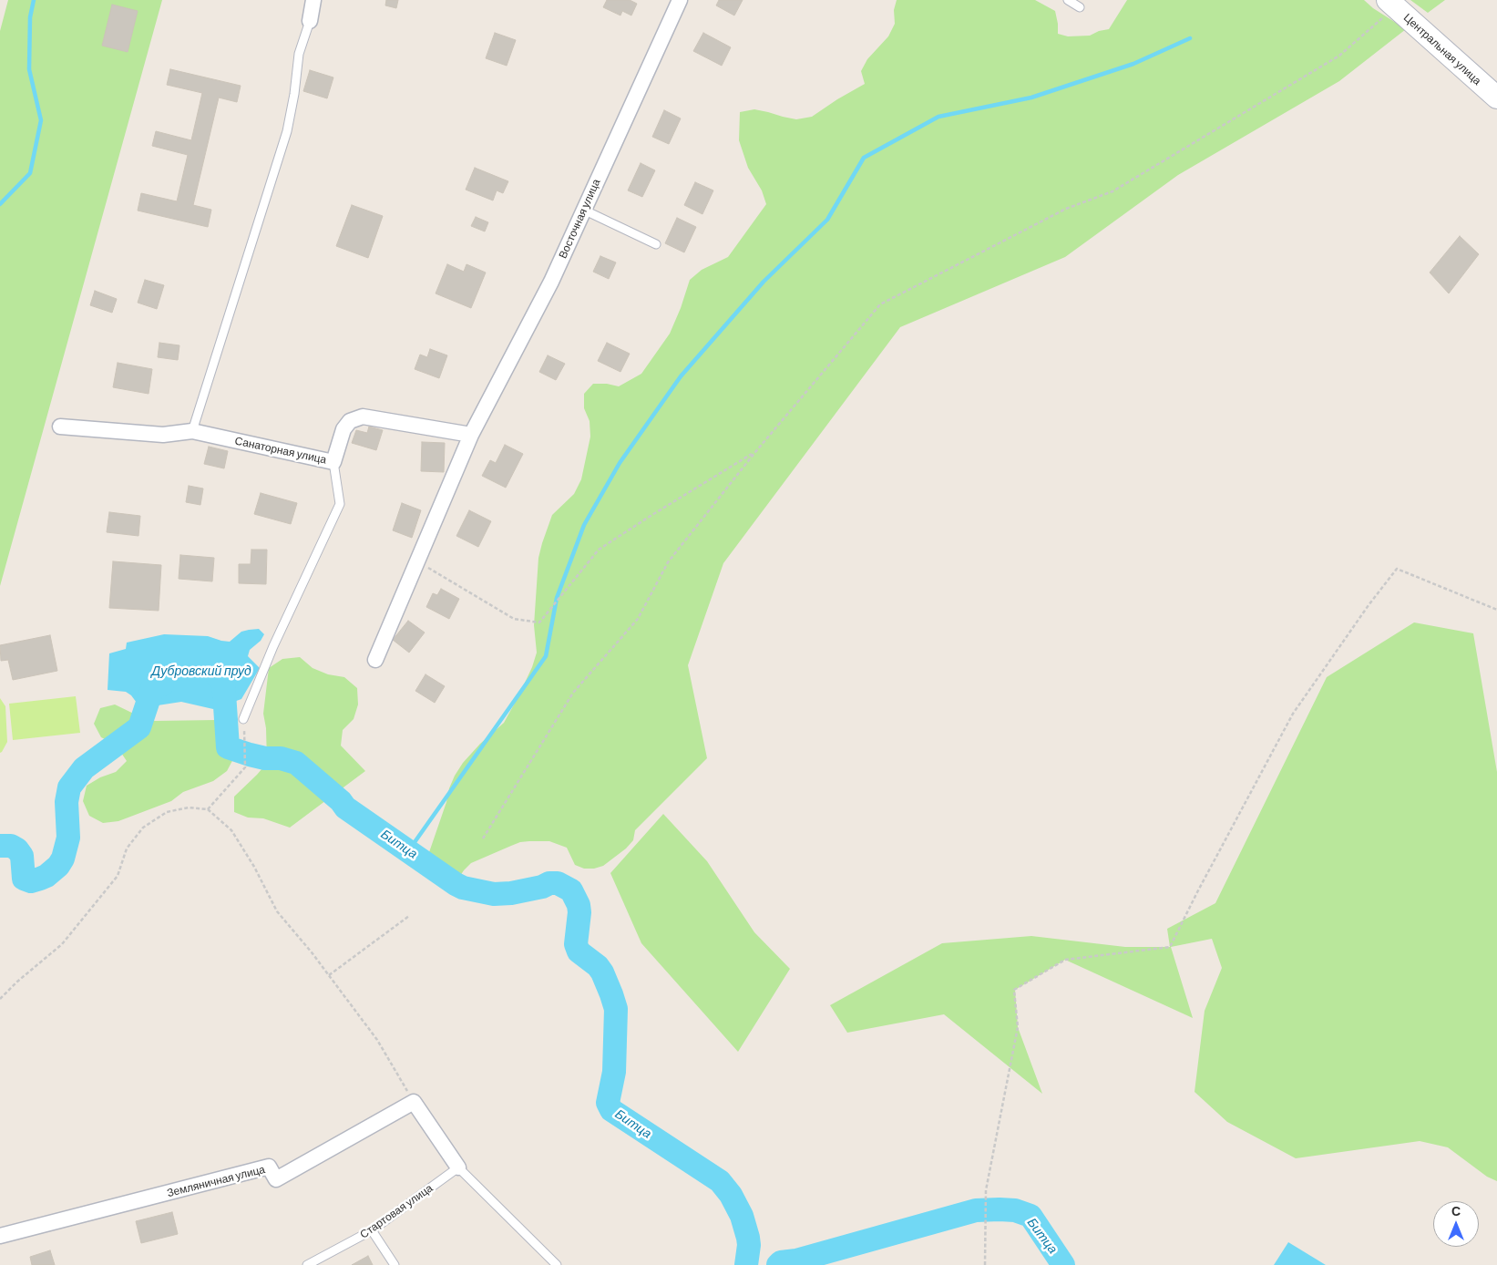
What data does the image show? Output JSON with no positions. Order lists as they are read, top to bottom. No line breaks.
{"streets":{"street":["Центральная улица","Восточная улица","Санаторная улица","Земляничная улица"],"lane":["Стартовая улица"]},"crossings":[["Восточная улица","Санаторная улица"]],"water":["Дубровский пруд","Битца"],"north":"top"}
